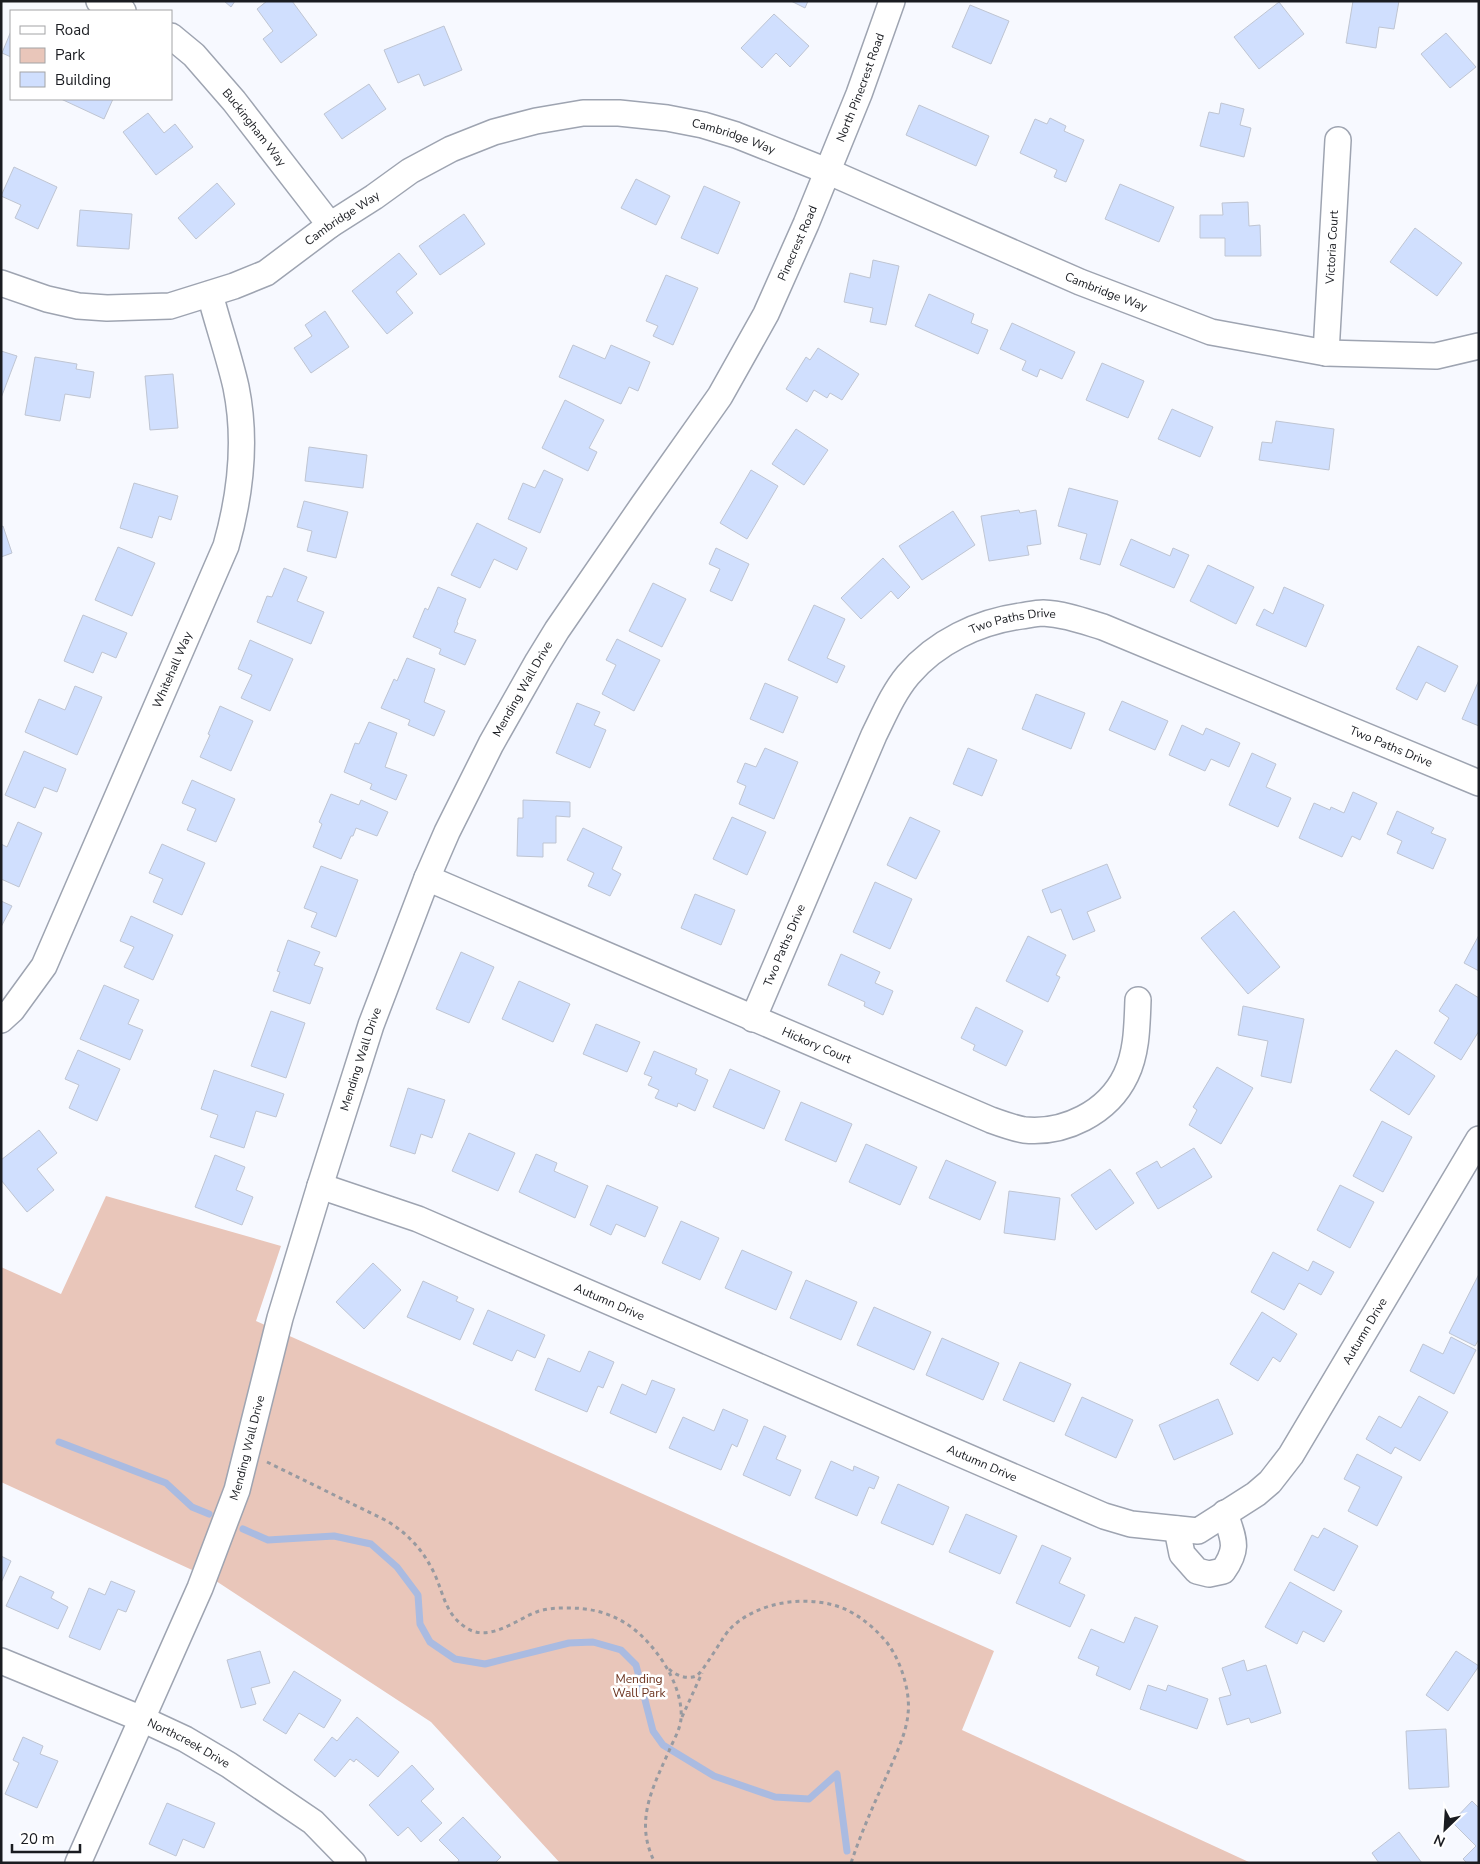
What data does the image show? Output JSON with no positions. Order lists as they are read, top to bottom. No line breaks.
{"streets":{"street":["North Pinecrest Road","Buckingham Way","Cambridge Way","Pinecrest Road","Victoria Court","Two Paths Drive","Whitehall Way","Mending Wall Drive","Hickory Court","Autumn Drive","Northcreek Drive"]},"crossings":[["North Pinecrest Road","Cambridge Way"],["North Pinecrest Road","Pinecrest Road"],["Buckingham Way","Cambridge Way"],["Cambridge Way","Pinecrest Road"],["Cambridge Way","Victoria Court"],["Cambridge Way","Whitehall Way"],["Pinecrest Road","Mending Wall Drive"],["Two Paths Drive","Hickory Court"],["Mending Wall Drive","Hickory Court"],["Mending Wall Drive","Autumn Drive"],["Mending Wall Drive","Northcreek Drive"]],"parks":["Mending Wall Park"],"legend":["Road","Park","Building"],"scale_bar":"20 m","north":"bottom left"}
